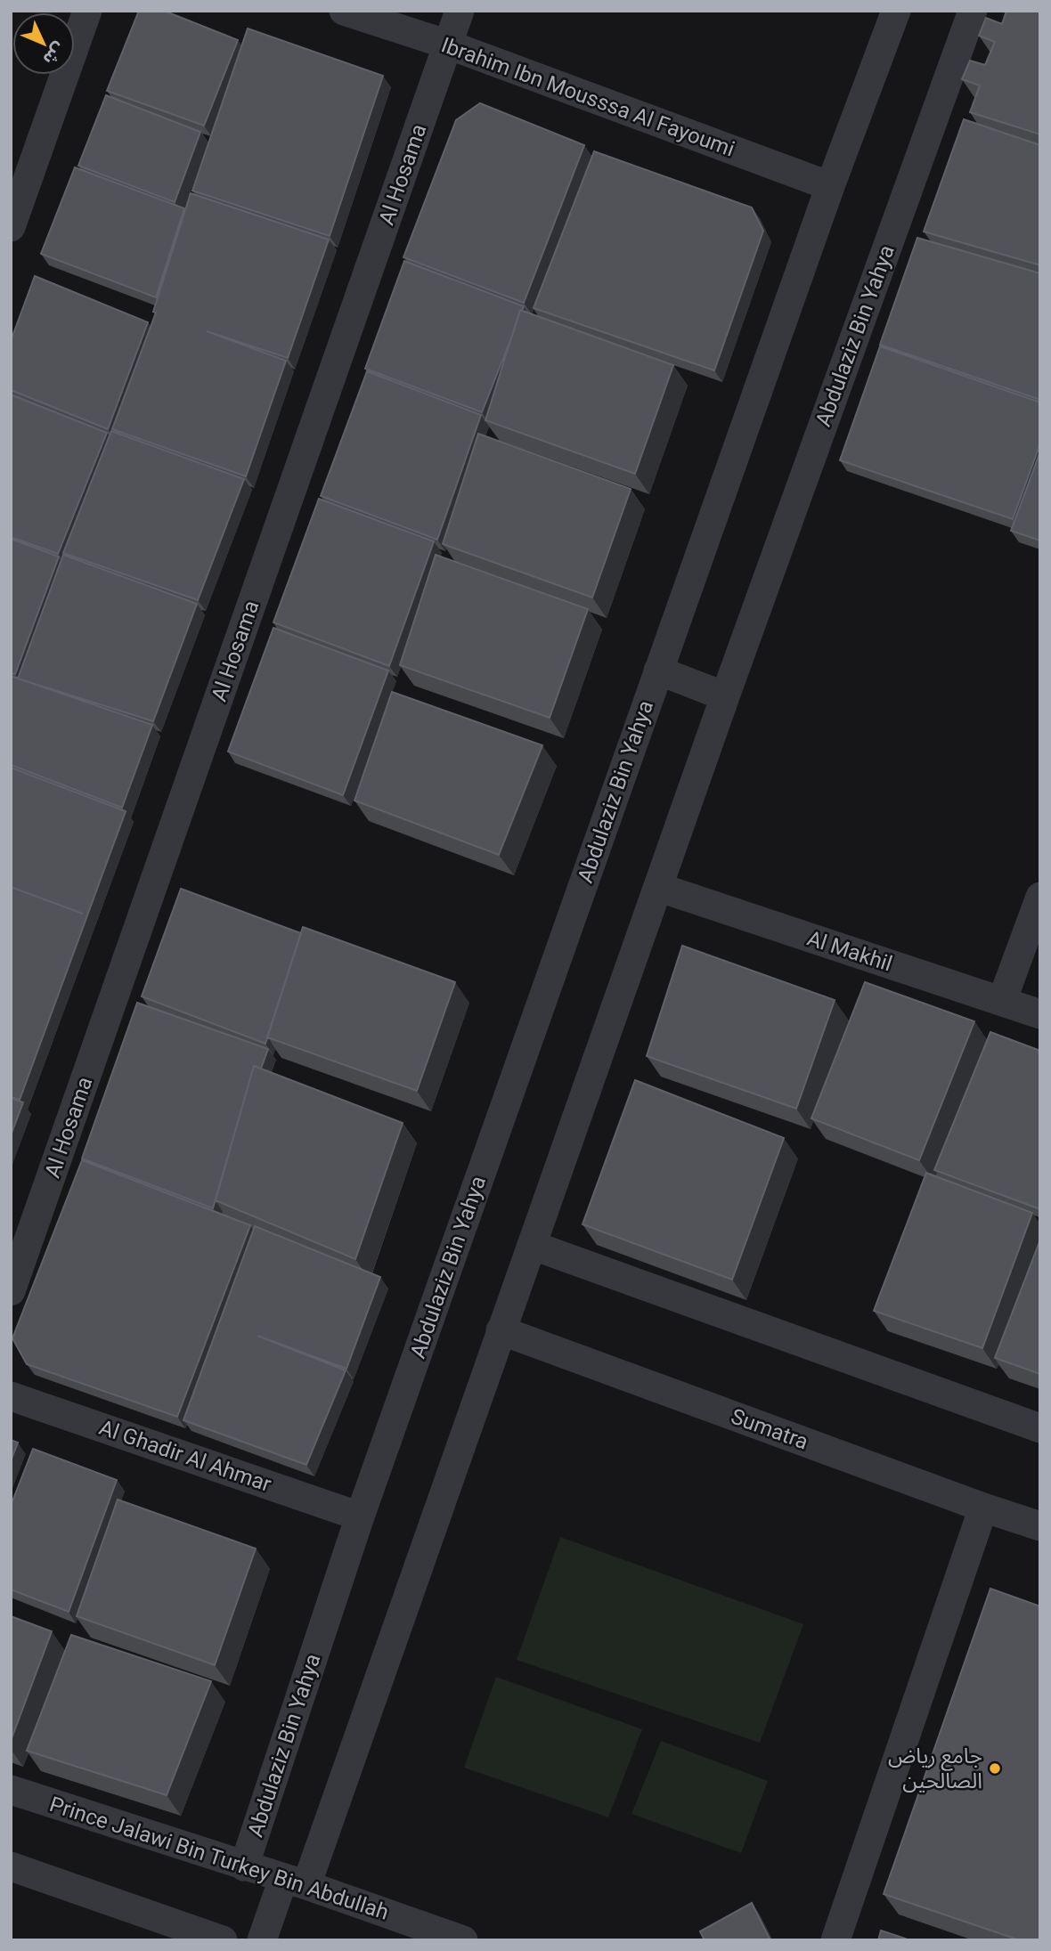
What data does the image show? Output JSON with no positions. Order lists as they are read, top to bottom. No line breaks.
{"streets":{"street":["Ibrahim Ibn Mousssa Al Fayoumi","Al Hosama","Abdulaziz Bin Yahya","Al Makhil","Sumatra","Al Ghadir Al Ahmar","Prince Jalawi Bin Turkey Bin Abdullah"]},"crossings":[["Ibrahim Ibn Mousssa Al Fayoumi","Al Hosama"],["Ibrahim Ibn Mousssa Al Fayoumi","Abdulaziz Bin Yahya"],["Abdulaziz Bin Yahya","Al Makhil"],["Abdulaziz Bin Yahya","Sumatra"],["Abdulaziz Bin Yahya","Al Ghadir Al Ahmar"],["Abdulaziz Bin Yahya","Prince Jalawi Bin Turkey Bin Abdullah"]],"places":["جامع رياض الصالحين"],"north":"bottom right"}
